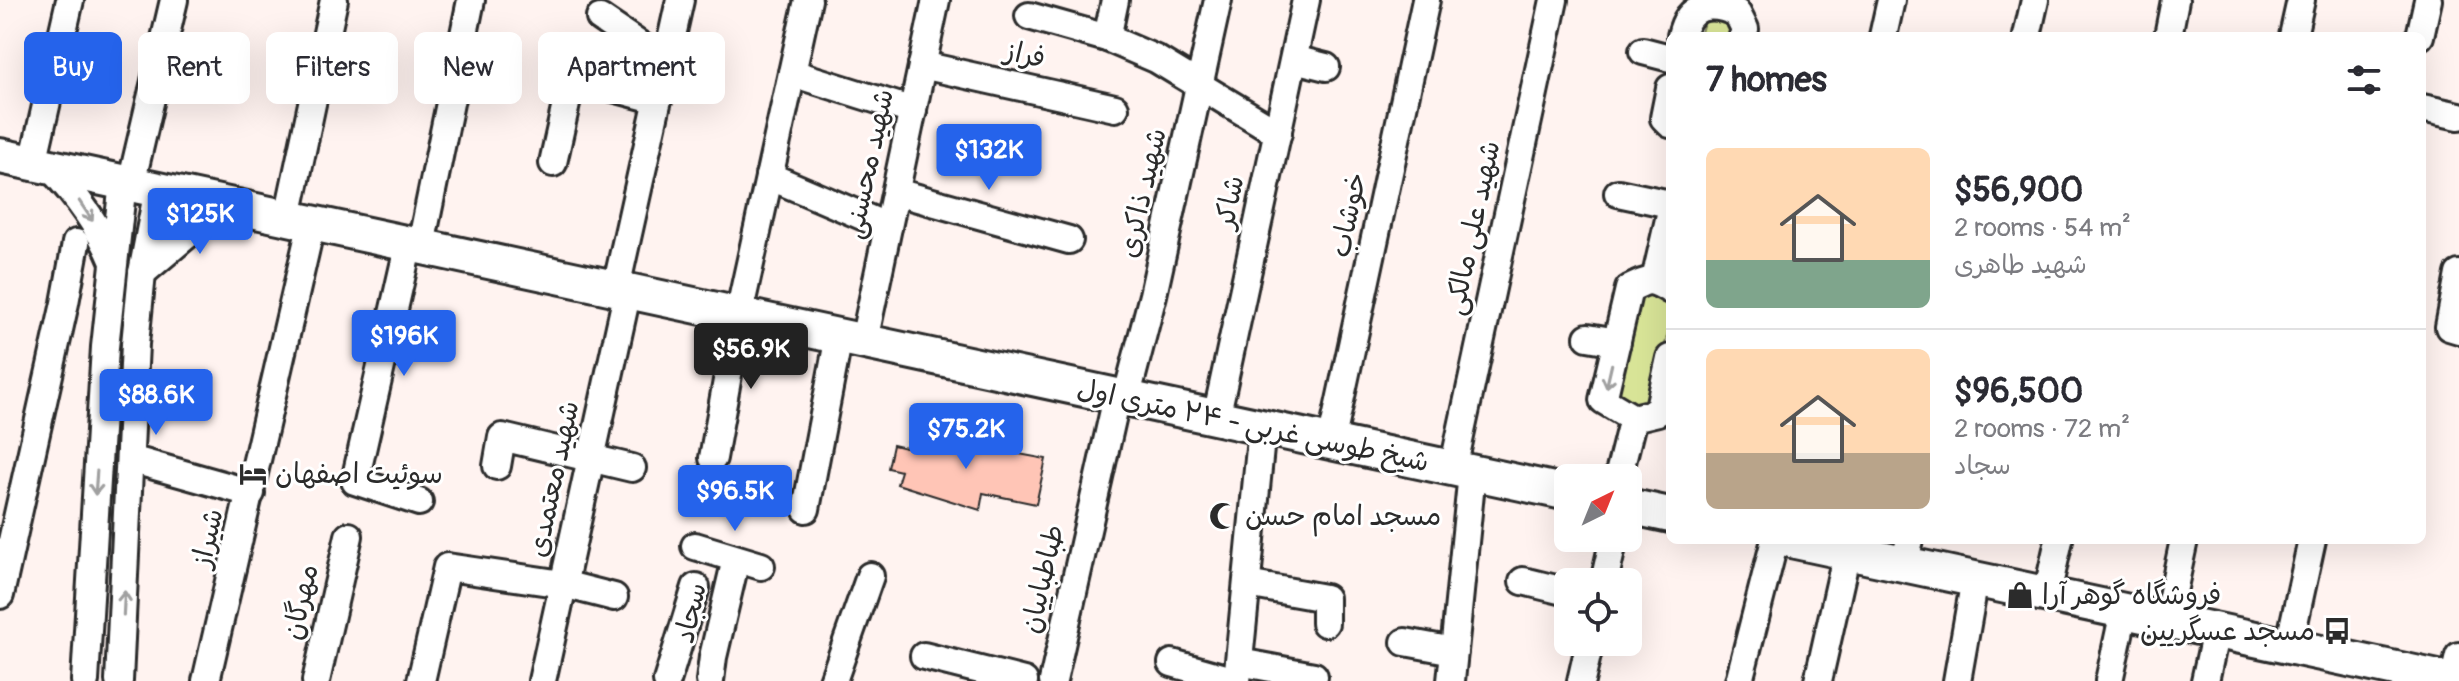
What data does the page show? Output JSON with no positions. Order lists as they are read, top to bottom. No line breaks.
{"streets":{"main road":["شیخ طوسی غربی - ۲۴ متری اول"],"street":["فراز","شهید محسنی","شهید ذاکری","شاکر","خوشاب","شهید علی مالکی","شهید معتمدی","شیراز","طباطباییان","مهرگان","سجاد"]},"crossings":[["فراز","شهید محسنی"],["شهید محسنی","شیخ طوسی غربی - ۲۴ متری اول"],["شهید ذاکری","شیخ طوسی غربی - ۲۴ متری اول"],["شهید ذاکری","طباطباییان"],["شاکر","شیخ طوسی غربی - ۲۴ متری اول"],["خوشاب","شیخ طوسی غربی - ۲۴ متری اول"],["شهید علی مالکی","شیخ طوسی غربی - ۲۴ متری اول"],["شیخ طوسی غربی - ۲۴ متری اول","شهید معتمدی"],["شیخ طوسی غربی - ۲۴ متری اول","شیراز"],["شیخ طوسی غربی - ۲۴ متری اول","طباطباییان"]],"places":{"hotel":["سوئیت اصفهان"],"mosque":["مسجد امام حسن"],"shop":["فروشگاه گوهر آرا"],"bus stop":["مسجد عسگریین"]},"north":"top right","page":{"chip":["Buy","Rent","Filters","New","Apartment"],"heading":"7 homes","price":["$132K","$125K","$196K","$56.9K","$88.6K","$75.2K","$96.5K"],"list":[{"name":"$56,900","note":"2 rooms · 54 m² · شهید طاهری"},{"name":"$96,500","note":"2 rooms · 72 m² · سجاد"}]}}
